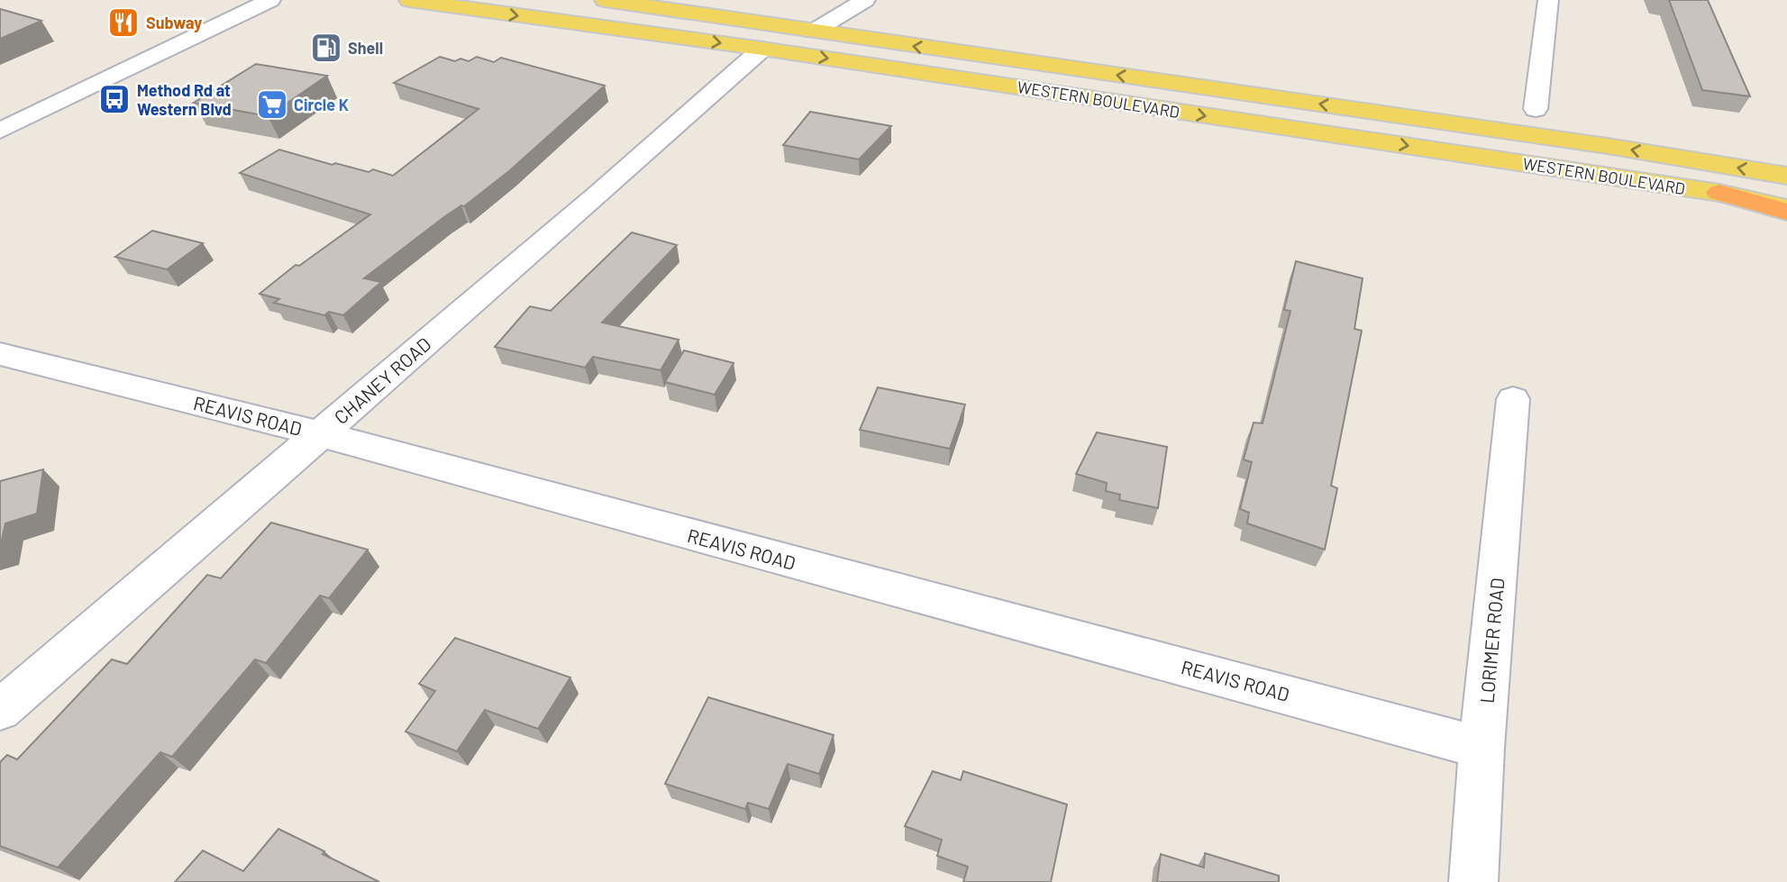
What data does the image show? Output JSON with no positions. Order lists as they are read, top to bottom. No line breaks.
{"streets":{"main road":["WESTERN BOULEVARD"],"street":["CHANEY ROAD","REAVIS ROAD","LORIMER ROAD"]},"crossings":[["WESTERN BOULEVARD","CHANEY ROAD"],["CHANEY ROAD","REAVIS ROAD"],["REAVIS ROAD","LORIMER ROAD"]],"places":{"restaurant":["Subway"],"fuel station":["Shell"],"bus stop":["Method Rd at Western Blvd"],"supermarket":["Circle K"]}}
